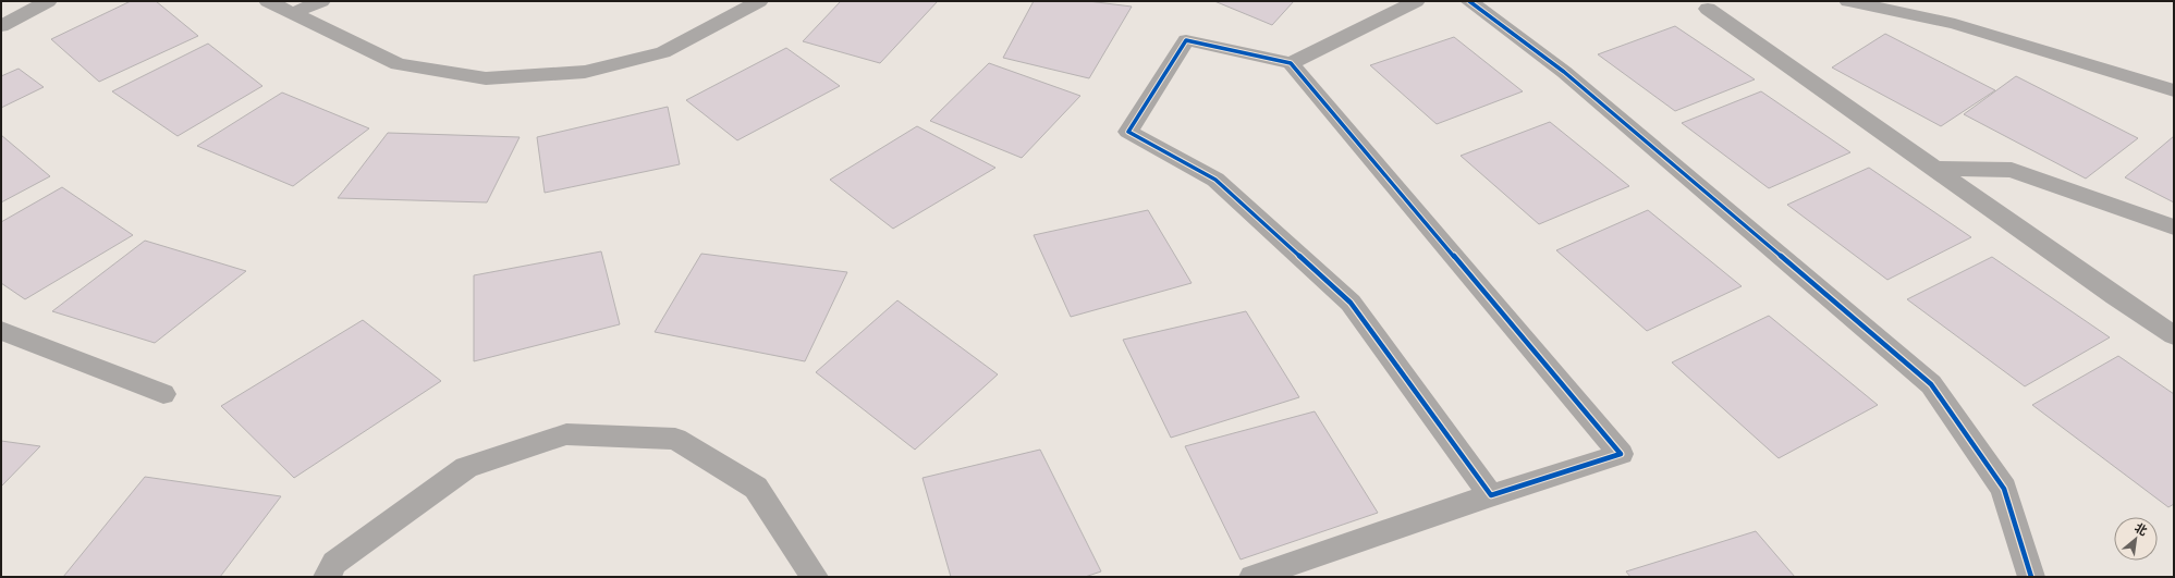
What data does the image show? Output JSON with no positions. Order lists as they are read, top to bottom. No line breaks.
{"north":"top right"}
